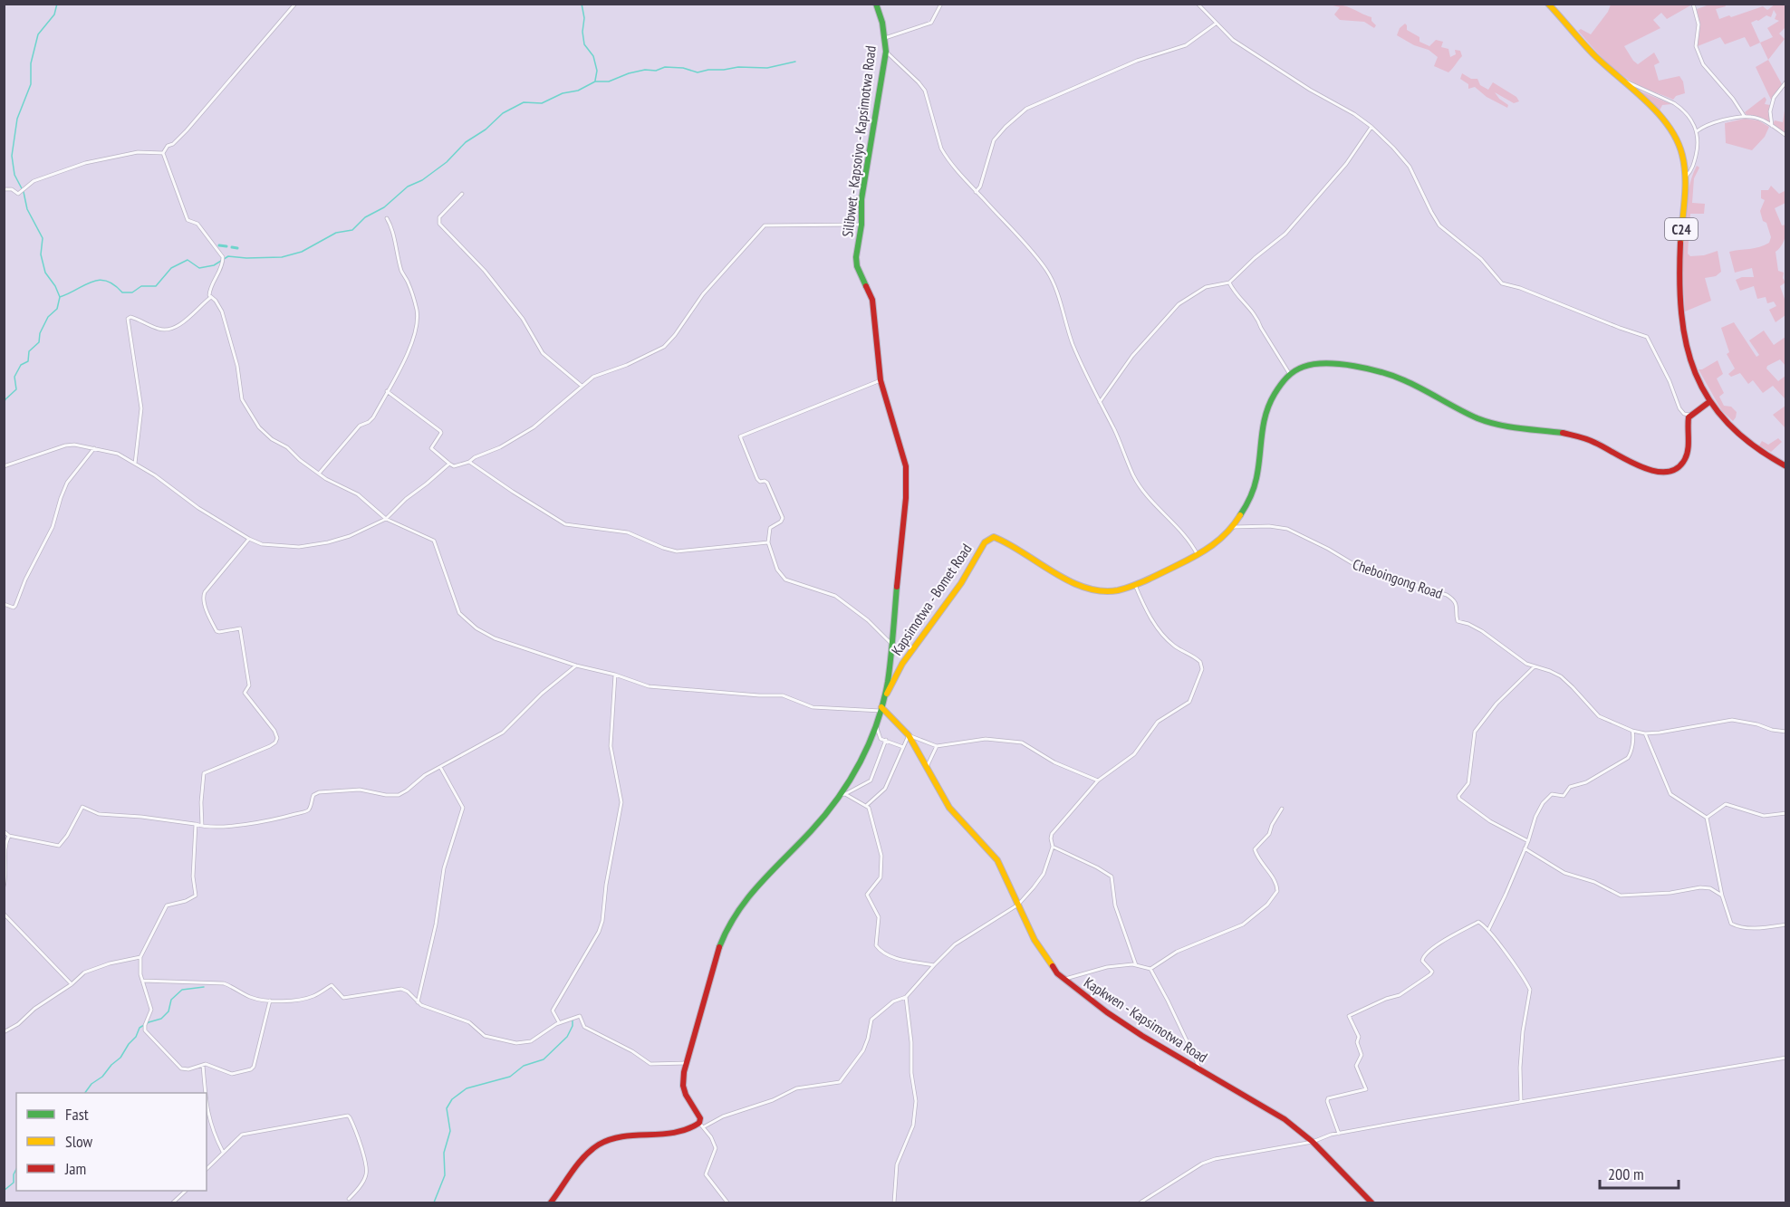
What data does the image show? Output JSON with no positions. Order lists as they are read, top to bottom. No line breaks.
{"streets":{"street":["Silibwet - Kapsoiyo - Kapsimotwa Road","C24","Cheboingong Road","Kapsimotwa - Bomet Road","Kapkwen - Kapsimotwa Road"]},"crossings":[["Silibwet - Kapsoiyo - Kapsimotwa Road","Kapsimotwa - Bomet Road"],["Cheboingong Road","Kapsimotwa - Bomet Road"]],"legend":["Fast","Slow","Jam"],"scale_bar":"200 m"}
